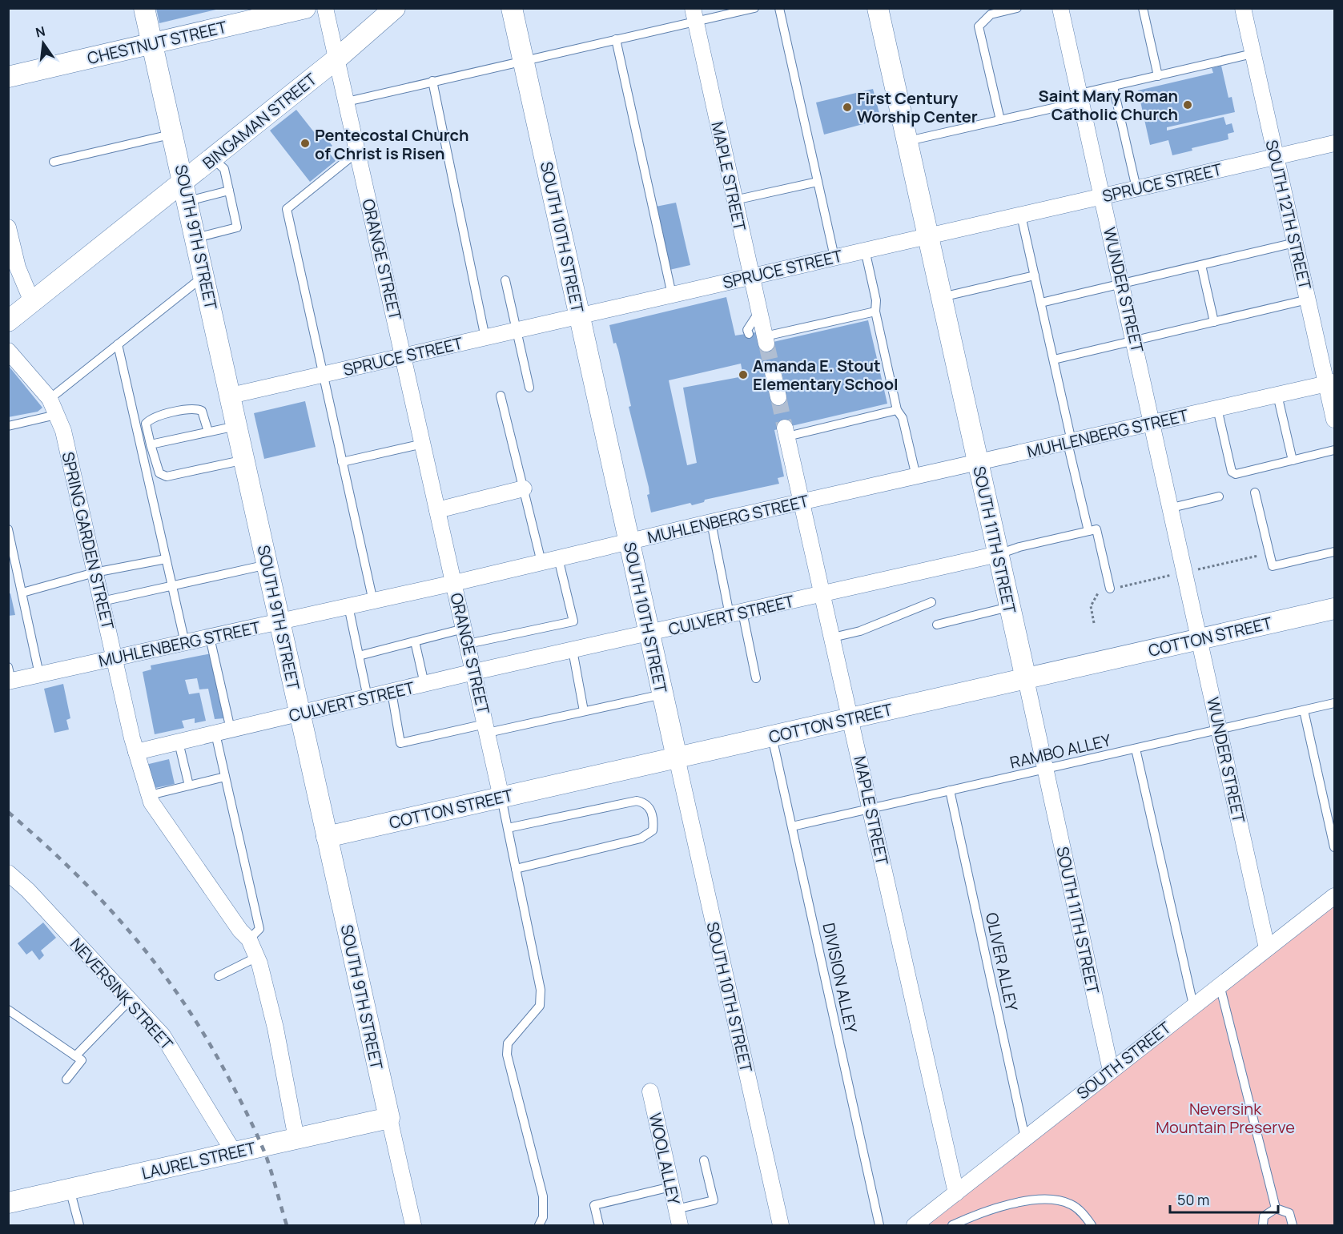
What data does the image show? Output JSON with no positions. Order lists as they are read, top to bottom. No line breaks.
{"streets":{"street":["CHESTNUT STREET","BINGAMAN STREET","MAPLE STREET","SPRUCE STREET","SOUTH 12TH STREET","SOUTH 9TH STREET","SOUTH 10TH STREET","ORANGE STREET","WUNDER STREET","MUHLENBERG STREET","SOUTH 11TH STREET","SPRING GARDEN STREET","CULVERT STREET","COTTON STREET","NEVERSINK STREET","SOUTH STREET","WOOL ALLEY","LAUREL STREET"],"lane":["RAMBO ALLEY","OLIVER ALLEY","DIVISION ALLEY"]},"crossings":[["CHESTNUT STREET","SOUTH 9TH STREET"],["BINGAMAN STREET","SOUTH 9TH STREET"],["BINGAMAN STREET","ORANGE STREET"],["MAPLE STREET","SPRUCE STREET"],["MAPLE STREET","MUHLENBERG STREET"],["MAPLE STREET","CULVERT STREET"],["MAPLE STREET","COTTON STREET"],["MAPLE STREET","RAMBO ALLEY"],["MAPLE STREET","SOUTH STREET"],["SPRUCE STREET","SOUTH 12TH STREET"],["SPRUCE STREET","SOUTH 9TH STREET"],["SPRUCE STREET","SOUTH 10TH STREET"],["SPRUCE STREET","ORANGE STREET"],["SPRUCE STREET","WUNDER STREET"],["SPRUCE STREET","SOUTH 11TH STREET"],["SOUTH 12TH STREET","MUHLENBERG STREET"],["SOUTH 9TH STREET","MUHLENBERG STREET"],["SOUTH 9TH STREET","CULVERT STREET"],["SOUTH 9TH STREET","COTTON STREET"],["SOUTH 9TH STREET","LAUREL STREET"],["SOUTH 10TH STREET","MUHLENBERG STREET"],["SOUTH 10TH STREET","CULVERT STREET"],["SOUTH 10TH STREET","COTTON STREET"],["ORANGE STREET","MUHLENBERG STREET"],["ORANGE STREET","CULVERT STREET"],["ORANGE STREET","COTTON STREET"],["WUNDER STREET","MUHLENBERG STREET"],["WUNDER STREET","COTTON STREET"],["WUNDER STREET","RAMBO ALLEY"],["WUNDER STREET","SOUTH STREET"],["MUHLENBERG STREET","SOUTH 11TH STREET"],["MUHLENBERG STREET","SPRING GARDEN STREET"],["SOUTH 11TH STREET","CULVERT STREET"],["SOUTH 11TH STREET","COTTON STREET"],["SOUTH 11TH STREET","RAMBO ALLEY"],["SOUTH 11TH STREET","SOUTH STREET"],["SPRING GARDEN STREET","CULVERT STREET"],["SPRING GARDEN STREET","LAUREL STREET"],["COTTON STREET","DIVISION ALLEY"],["RAMBO ALLEY","OLIVER ALLEY"],["RAMBO ALLEY","DIVISION ALLEY"],["OLIVER ALLEY","SOUTH STREET"],["NEVERSINK STREET","LAUREL STREET"]],"parks":["Neversink Mountain Preserve"],"places":["Saint Mary Roman Catholic Church","First Century Worship Center","Pentecostal Church of Christ is Risen","Amanda E. Stout Elementary School"],"scale_bar":"50 m","north":"top"}
